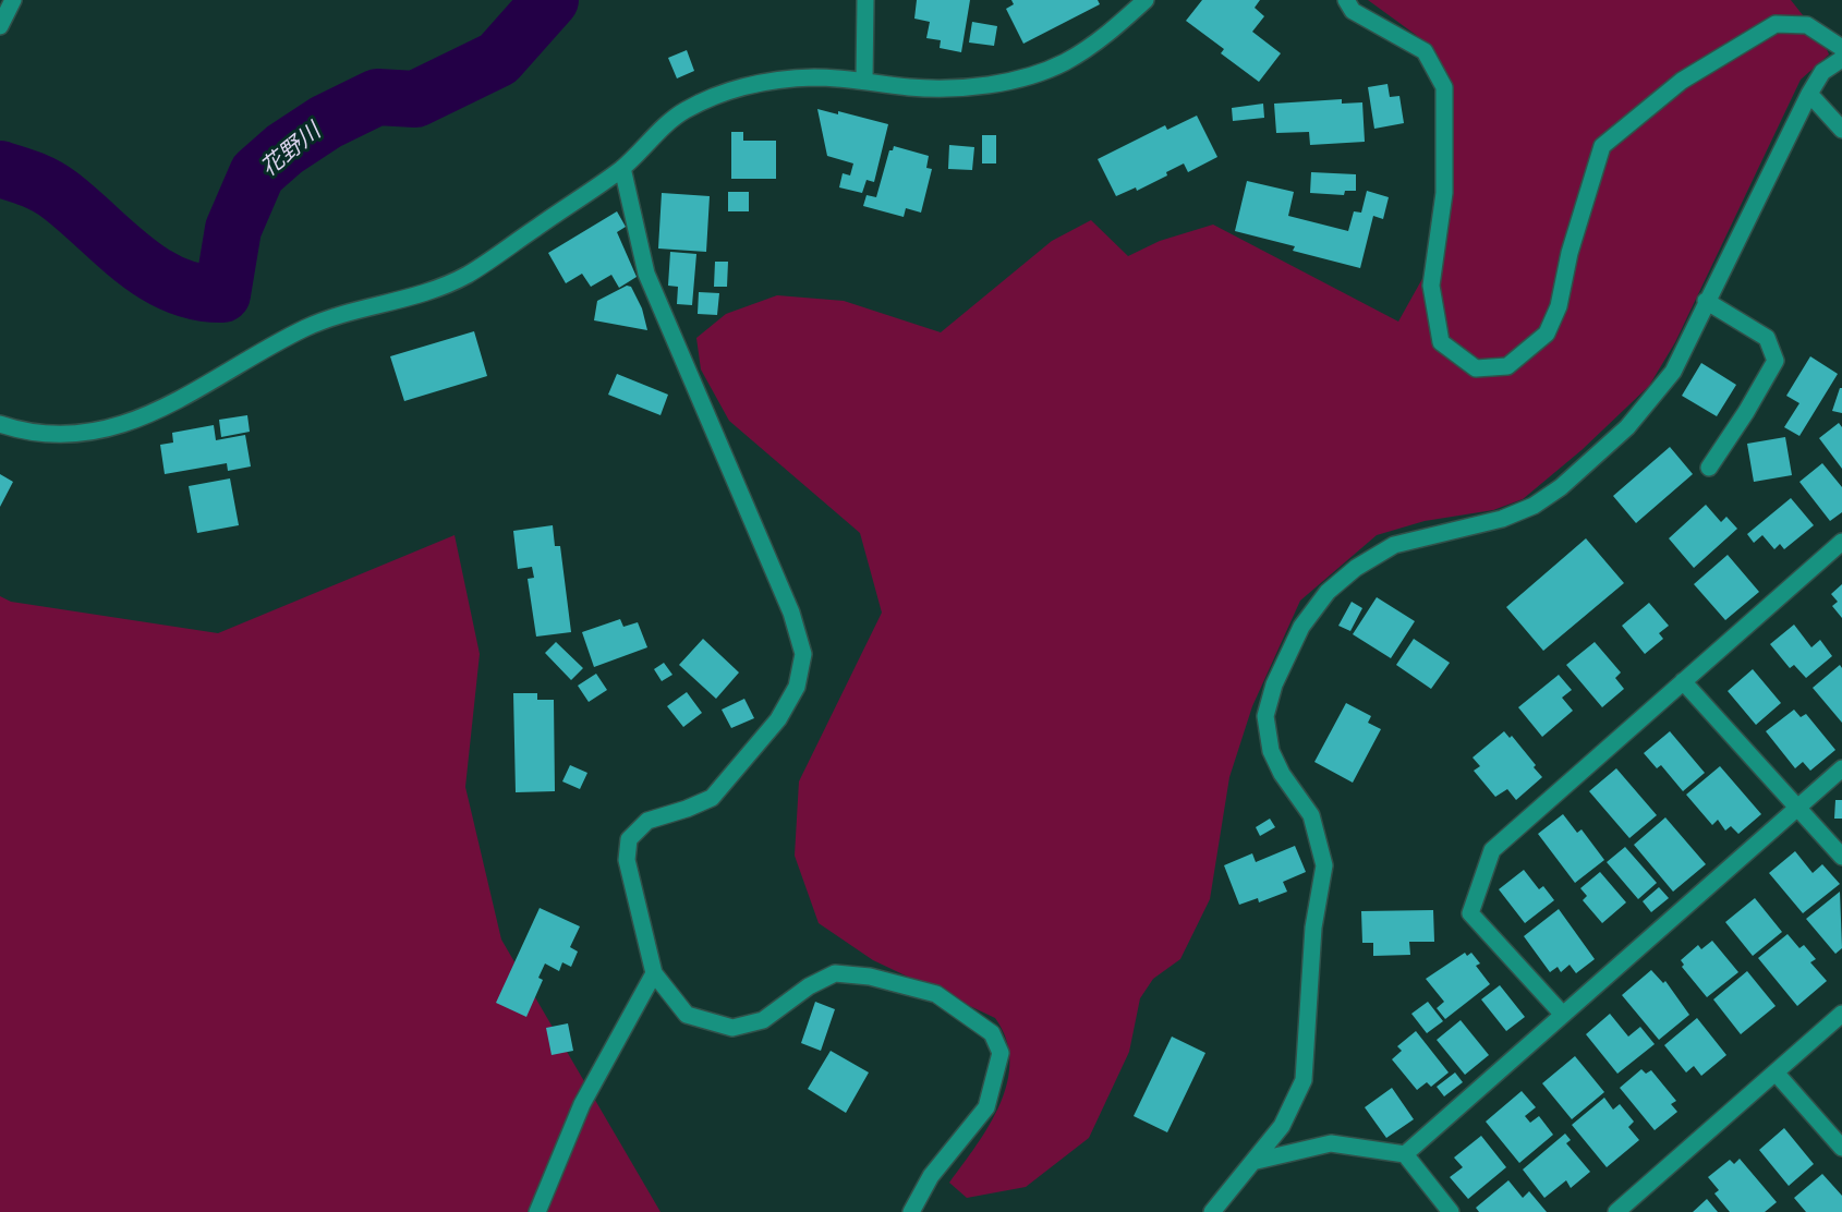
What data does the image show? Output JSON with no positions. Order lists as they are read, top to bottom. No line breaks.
{"water":["花野川"]}
